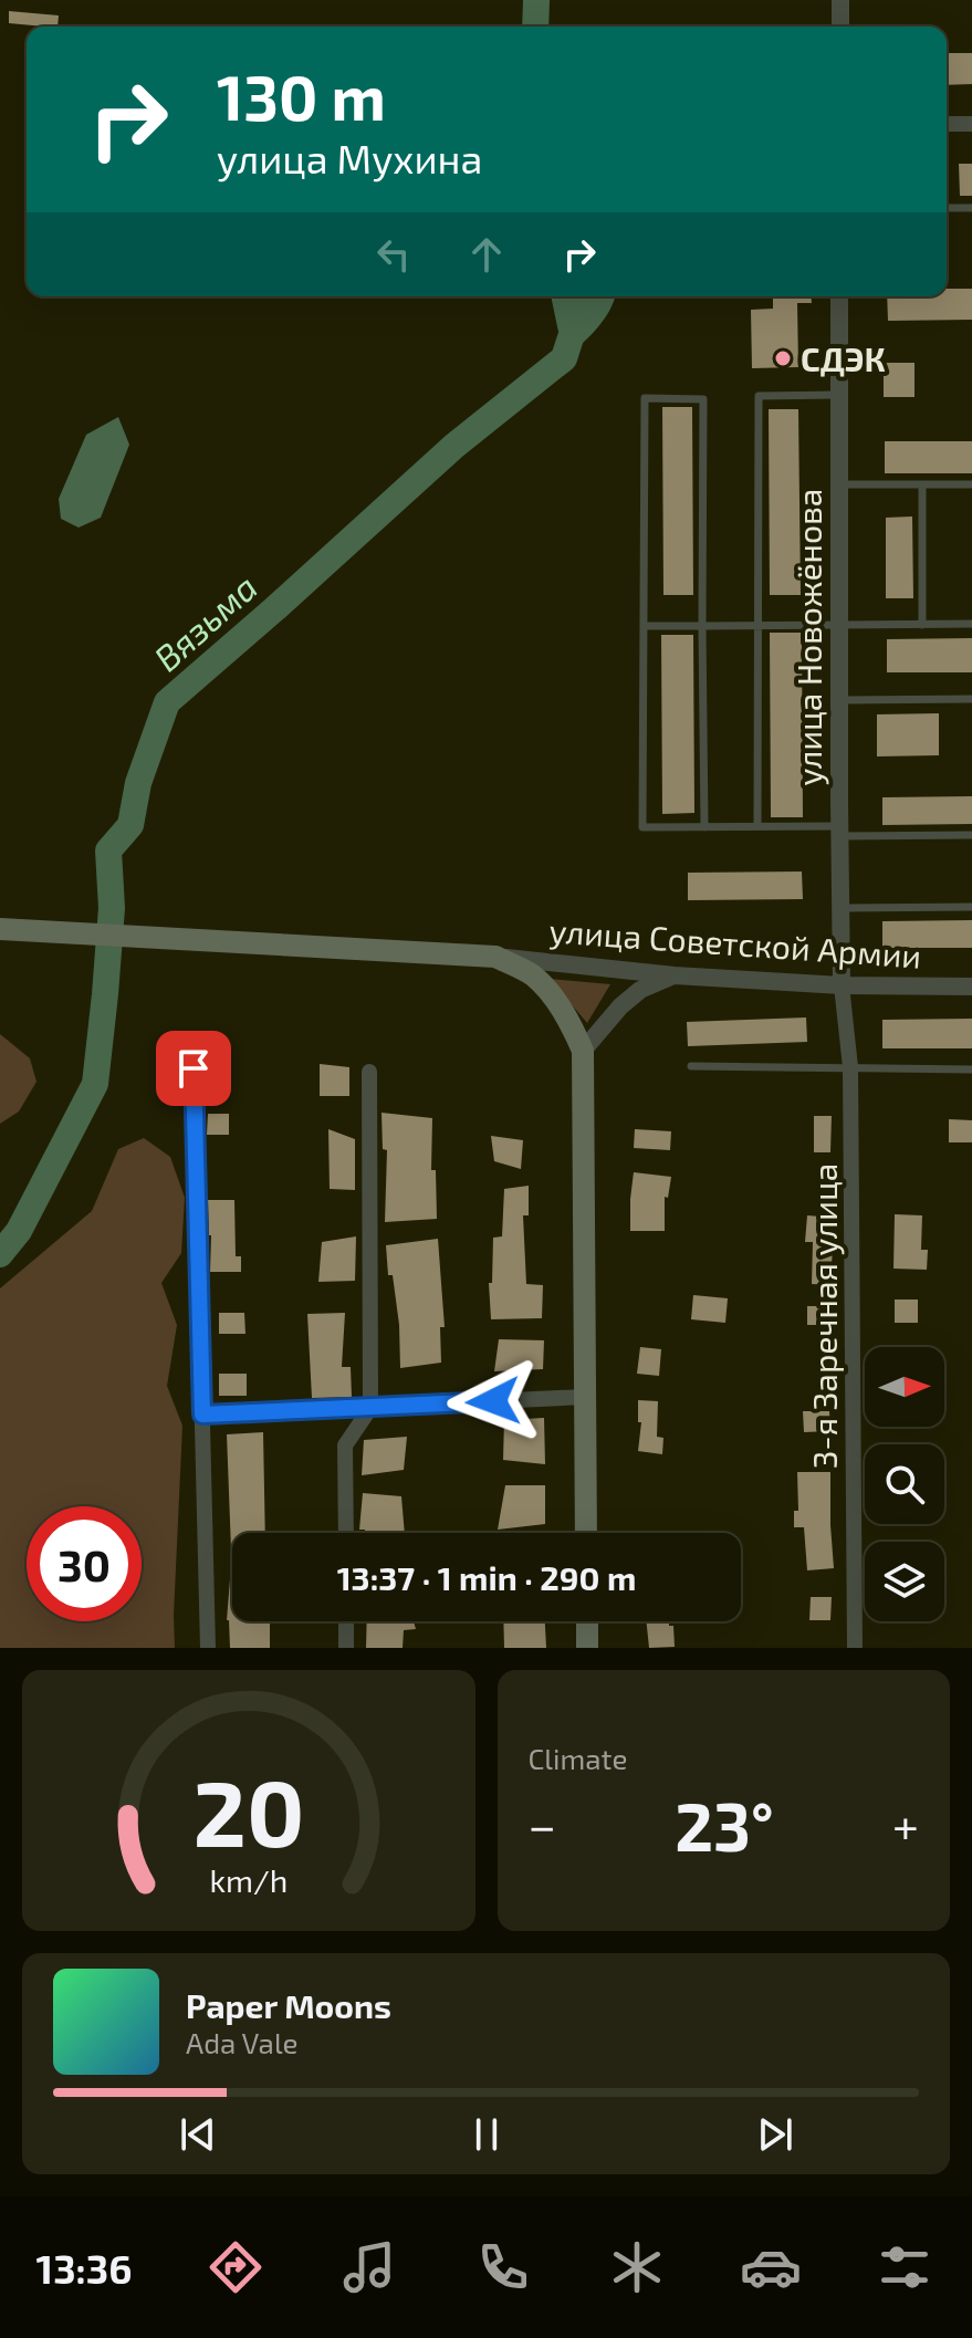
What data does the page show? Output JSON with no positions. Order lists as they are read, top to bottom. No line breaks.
{"streets":{"street":["улица Новожёнова","улица Советской Армии","3-я Заречная улица"]},"crossings":[["улица Новожёнова","улица Советской Армии"],["улица Новожёнова","3-я Заречная улица"],["улица Советской Армии","3-я Заречная улица"]],"water":["Вязьма"],"places":["СДЭК"],"north":"right","page":{"turn":["130 m","улица Мухина"],"limit":"30","trip":"13:37 · 1 min · 290 m","tile":"Climate","heat":["−","23°","+"],"song":["Paper Moons","Ada Vale"],"tabs":"13:36","gauge":["20","km/h"]}}
